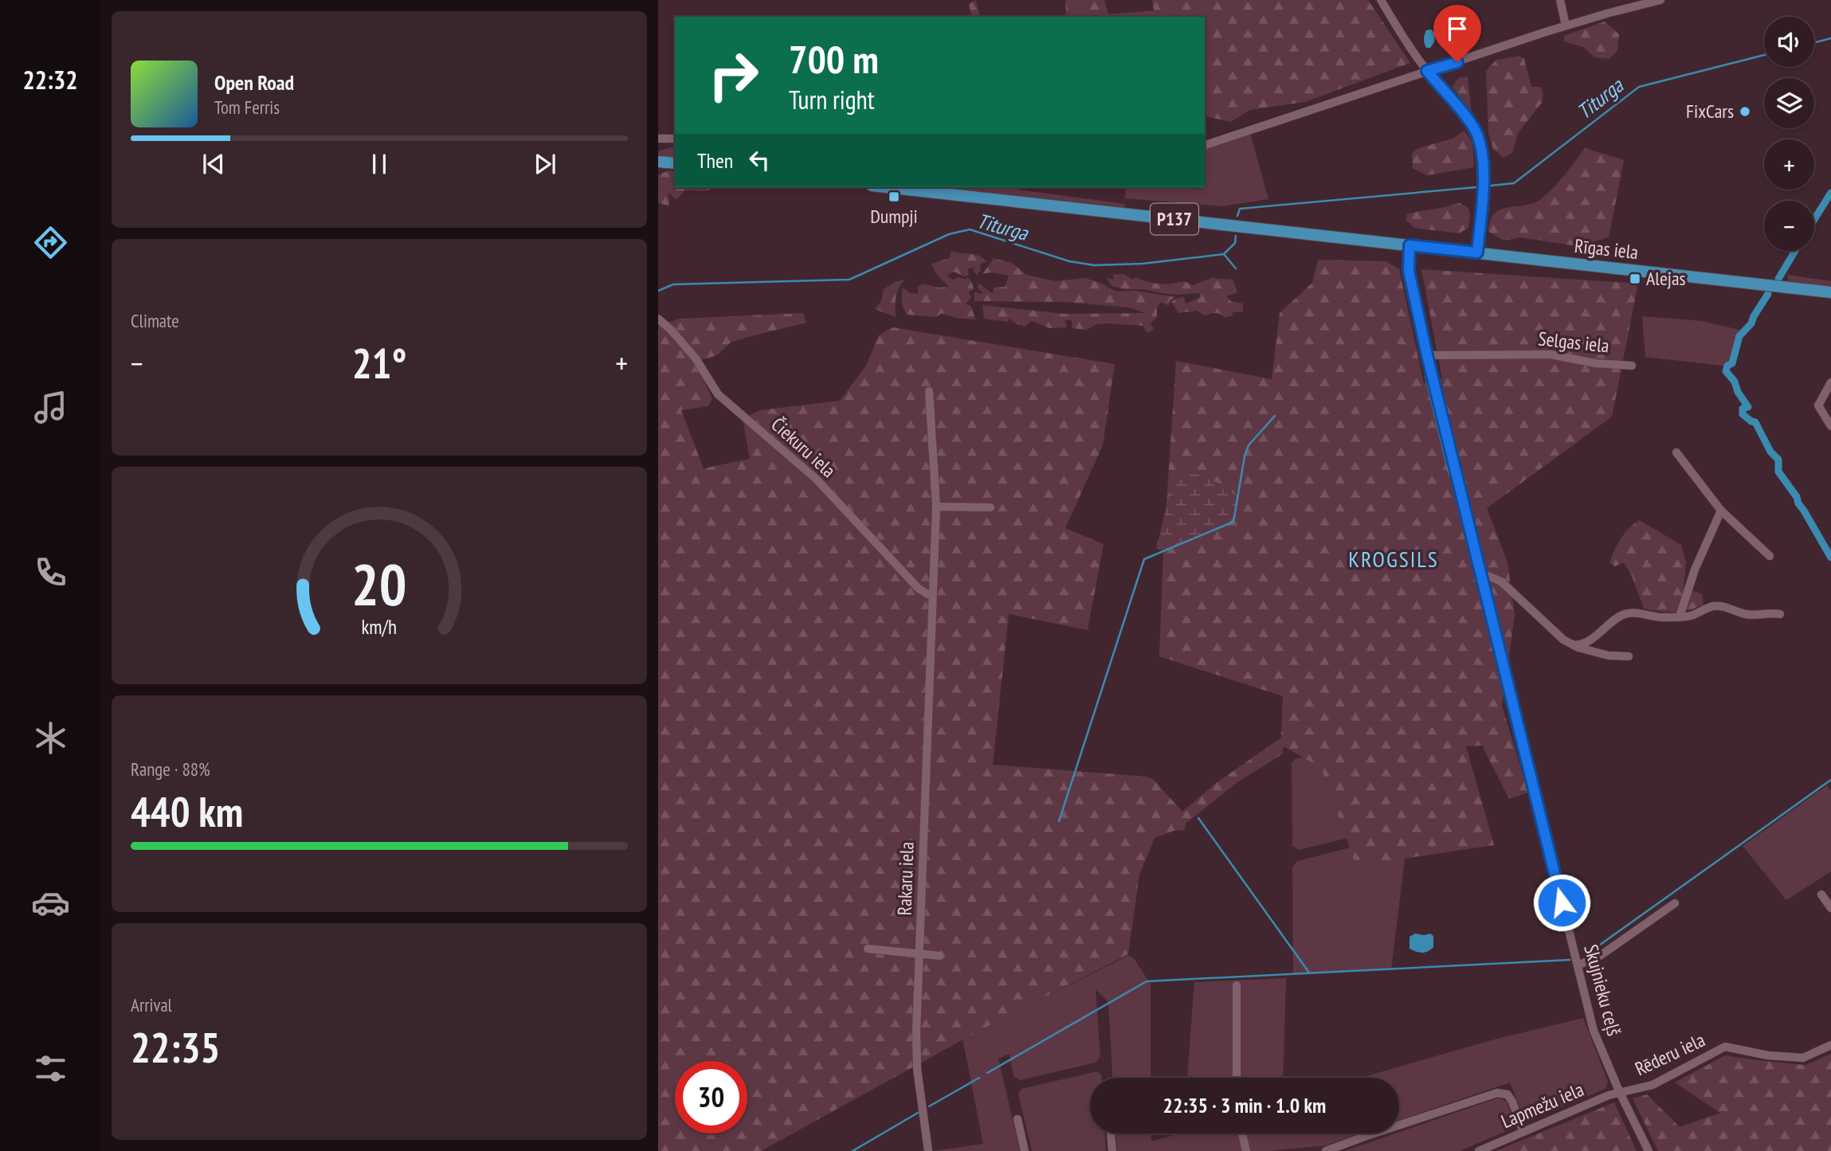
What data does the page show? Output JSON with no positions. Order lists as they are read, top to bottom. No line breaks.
{"streets":{"main road":["P137","Rīgas iela"],"street":["Selgas iela","Čiekuru iela","Rakaru iela","Skujnieku ceļš","Rēderu iela","Lapmežu iela"]},"crossings":[["P137","Rīgas iela"],["P137","Skujnieku ceļš"],["Selgas iela","Skujnieku ceļš"],["Čiekuru iela","Rakaru iela"],["Skujnieku ceļš","Rēderu iela"],["Skujnieku ceļš","Lapmežu iela"],["Rēderu iela","Lapmežu iela"]],"districts":["KROGSILS"],"water":["Titurga"],"places":{"other":["FixCars"],"transit":["Dumpji","Alejas"]},"page":{"tabs":"22:32","map_buttons":["+","−"],"turn":["700 m","Turn right"],"song":["Open Road","Tom Ferris"],"then":"Then","tile":["Climate",["Range · 88%","440 km"],["Arrival","22:35"]],"heat":["−","21°","+"],"limit":"30","trip":"22:35 · 3 min · 1.0 km","gauge":["20","km/h"]}}
